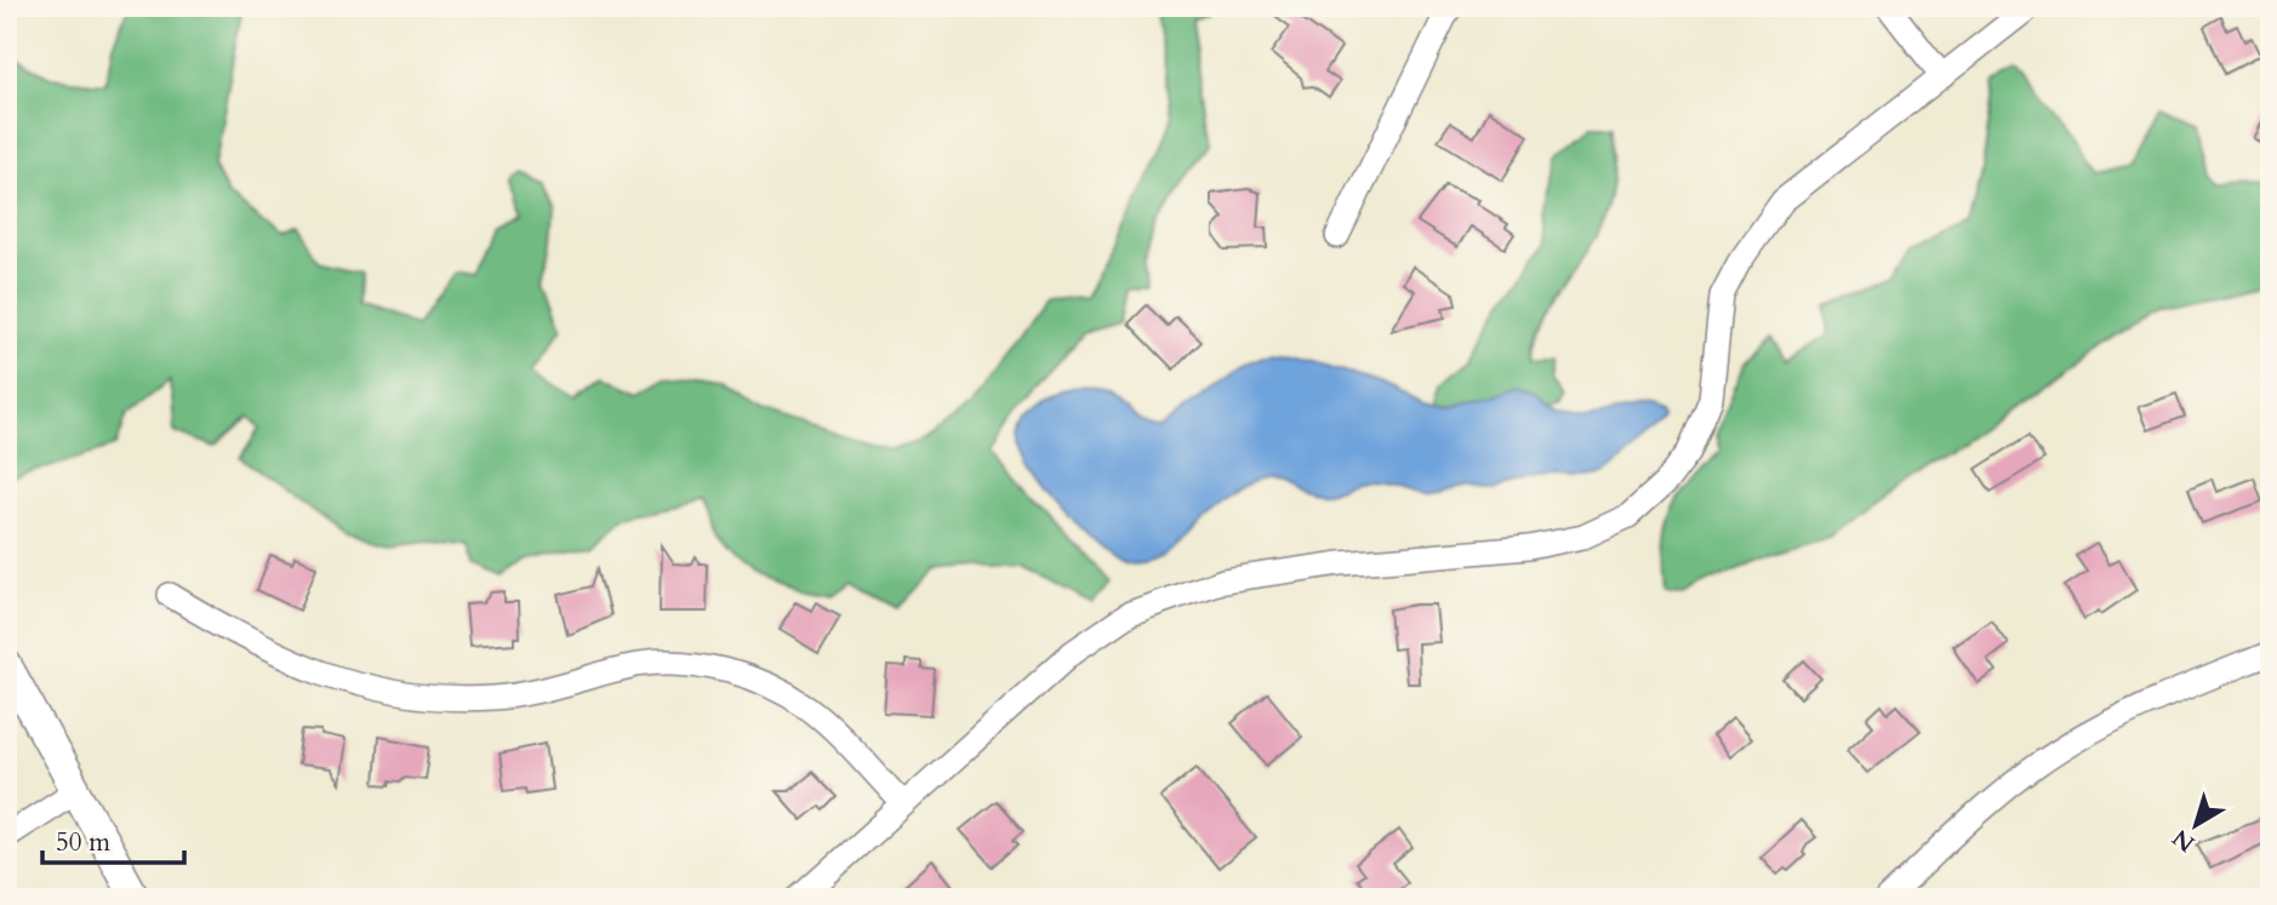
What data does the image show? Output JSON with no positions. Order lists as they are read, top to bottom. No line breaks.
{"scale_bar":"50 m","north":"bottom left"}
